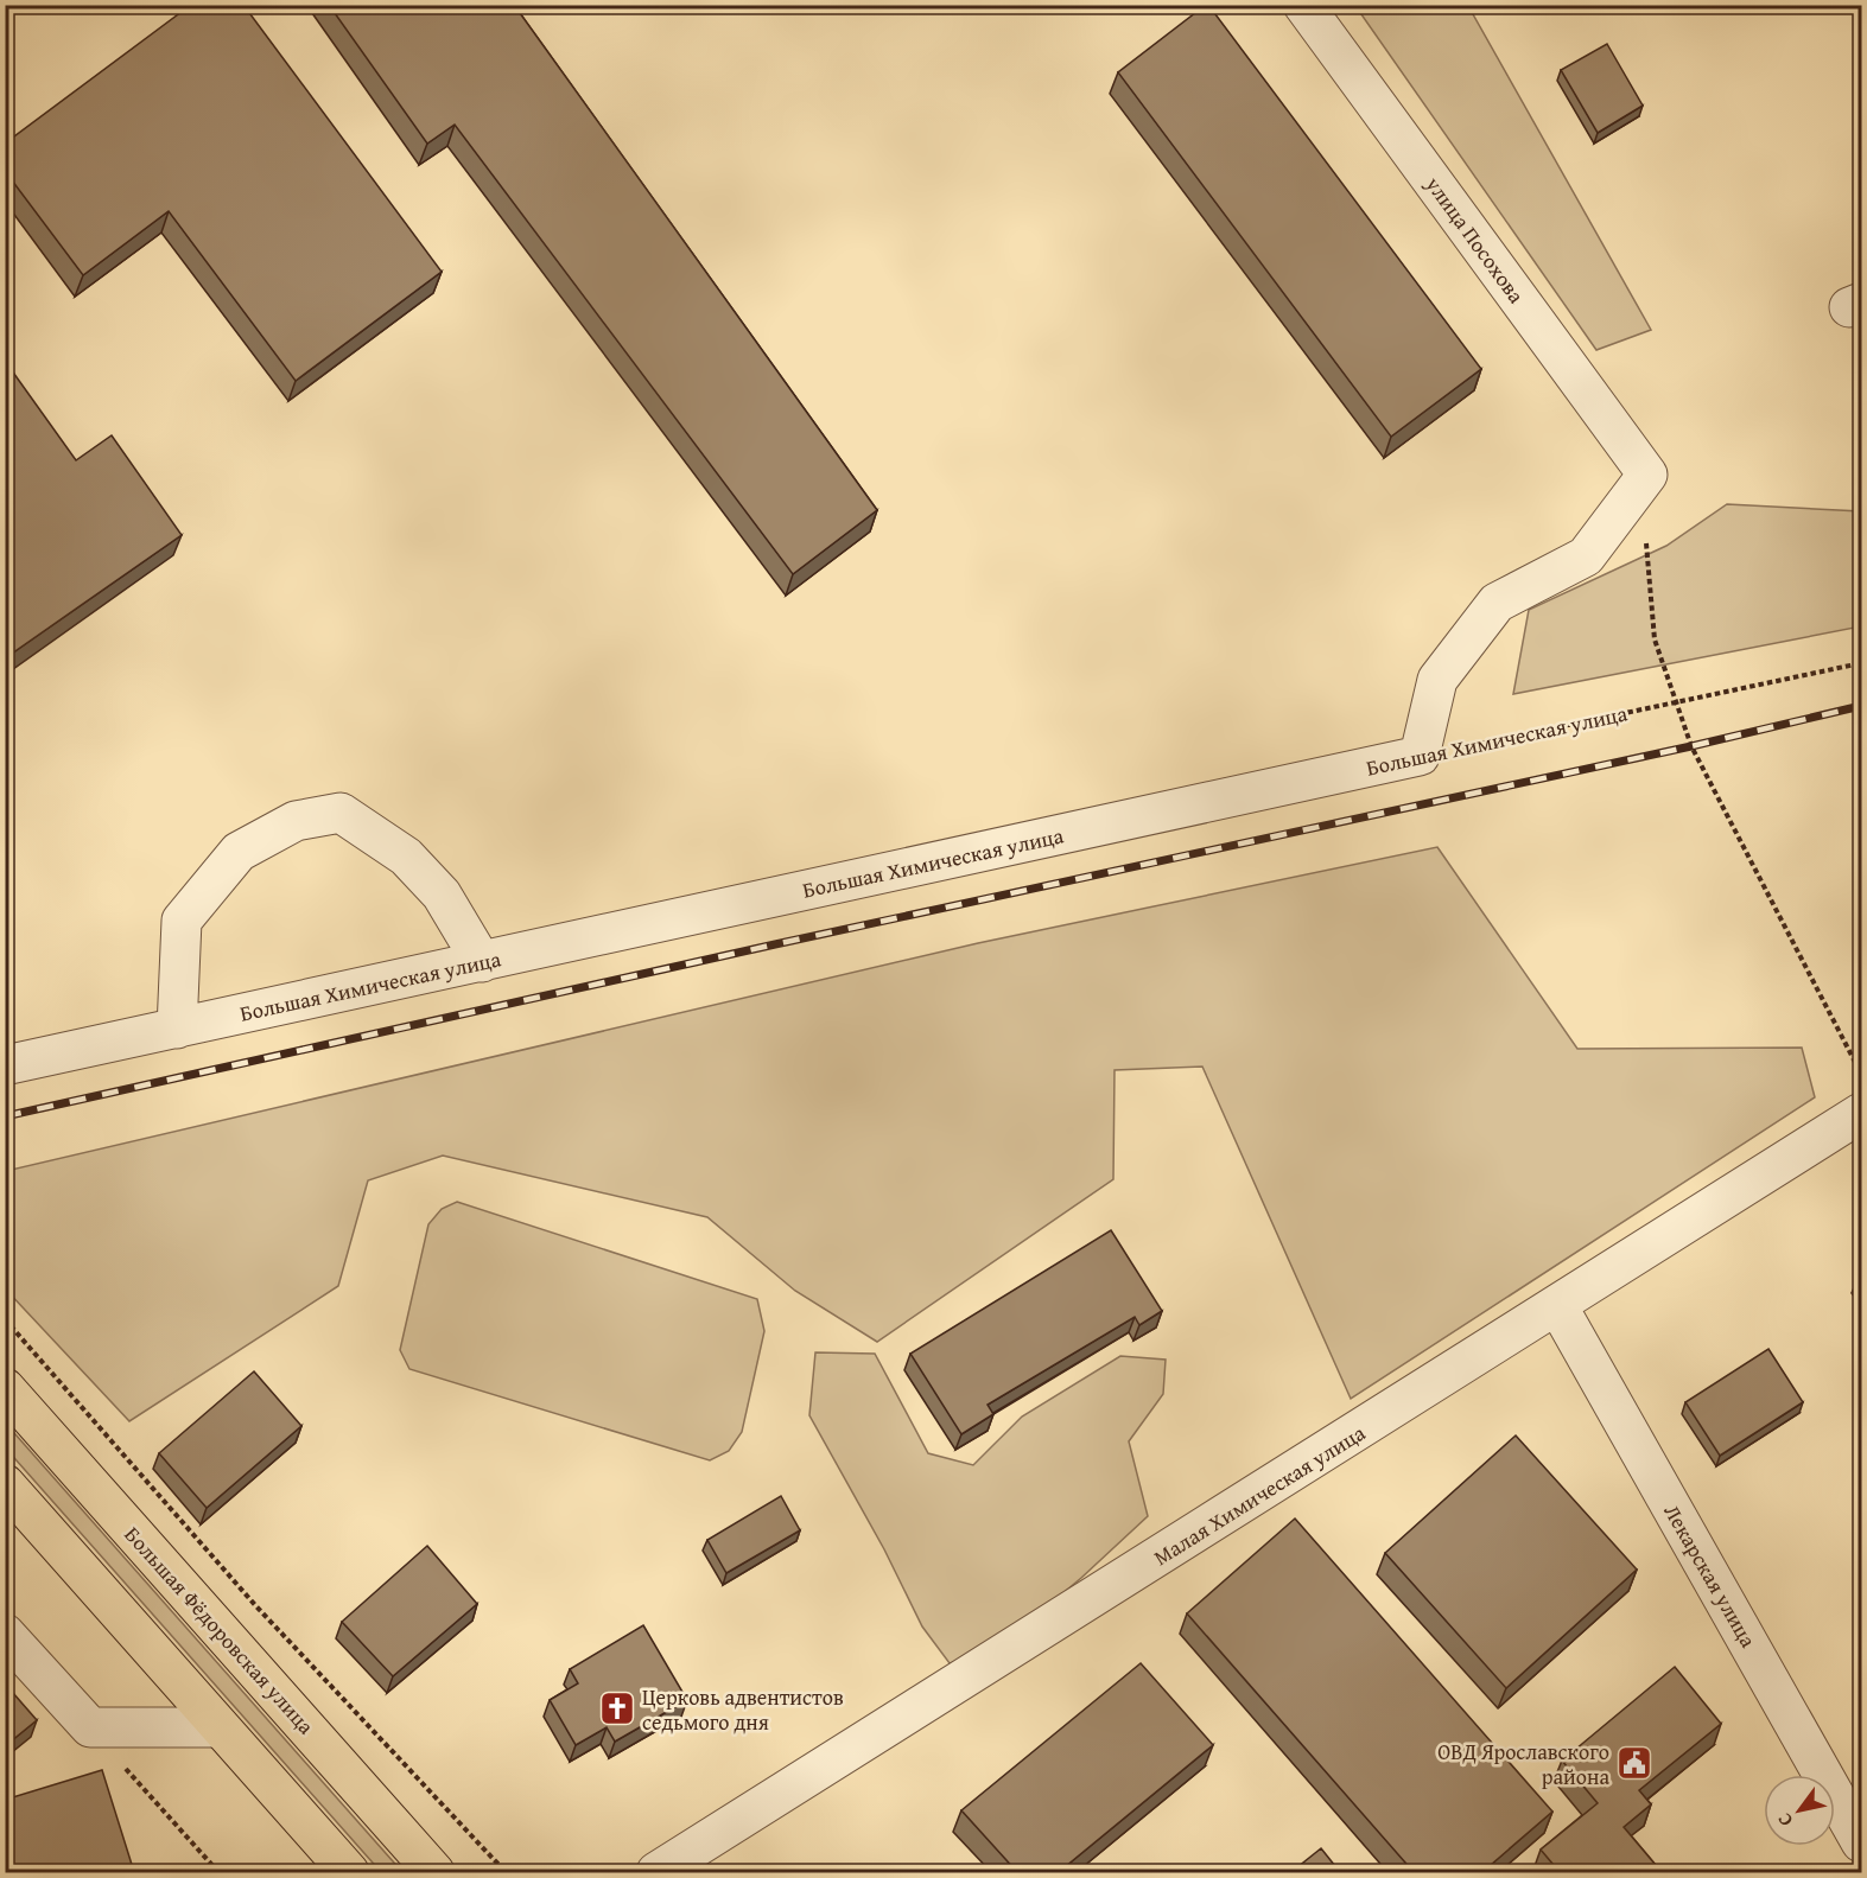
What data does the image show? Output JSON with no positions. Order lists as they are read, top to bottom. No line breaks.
{"streets":{"main road":["Большая Фёдоровская улица"],"street":["улица Посохова","Большая Химическая улица","Малая Химическая улица","Лекарская улица"]},"crossings":[["улица Посохова","Большая Химическая улица"],["Малая Химическая улица","Лекарская улица"]],"places":{"church":["Церковь адвентистов седьмого дня"],"public building":["ОВД Ярославского района"]},"north":"bottom left"}
